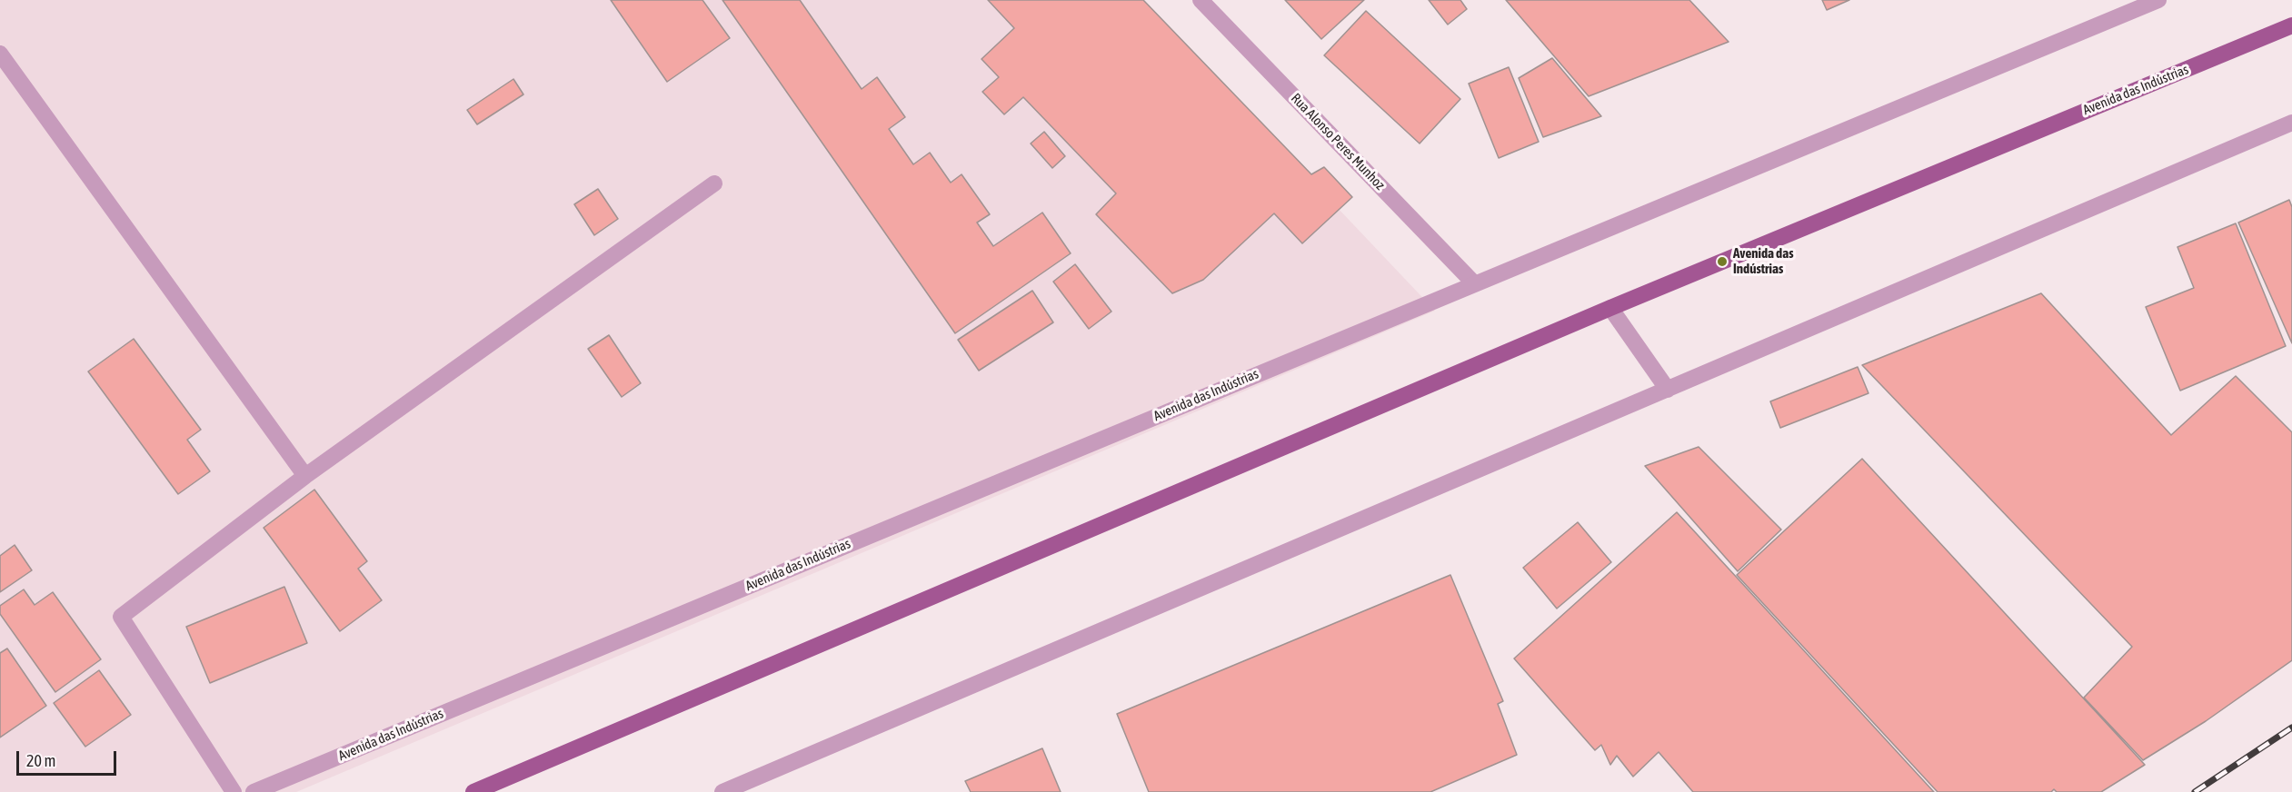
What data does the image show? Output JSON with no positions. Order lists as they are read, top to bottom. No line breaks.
{"streets":{"main road":["Avenida das Indústrias"],"street":["Rua Alonso Peres Munhoz"]},"crossings":[["Avenida das Indústrias","Rua Alonso Peres Munhoz"]],"places":["Avenida das Indústrias"],"scale_bar":"20 m"}
